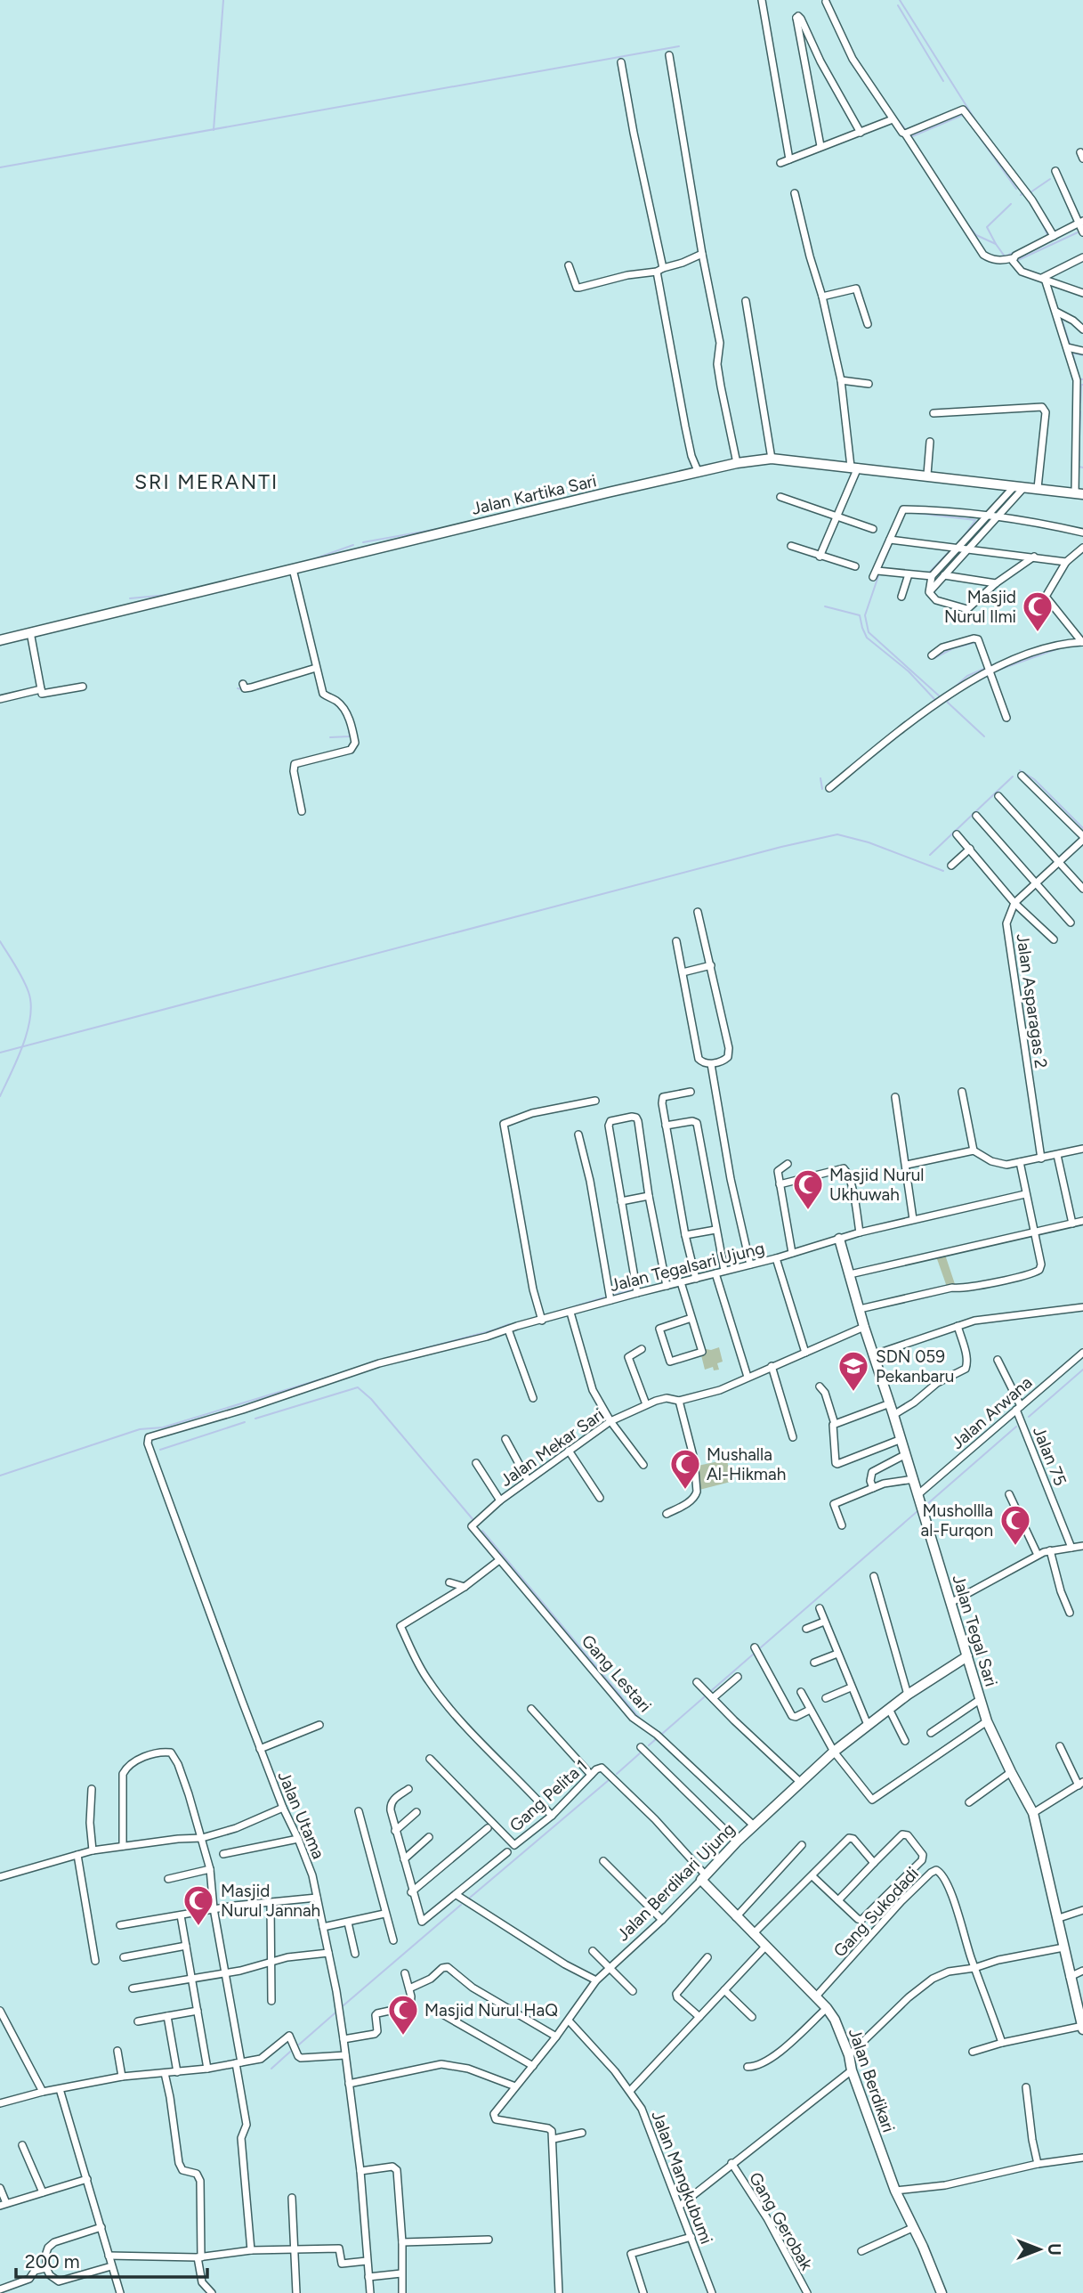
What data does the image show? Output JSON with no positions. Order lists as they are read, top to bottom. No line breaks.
{"streets":{"street":["Jalan Kartika Sari","Jalan Asparagas 2","Jalan Tegalsari Ujung","Jalan Arwana","Jalan Mekar Sari","Jalan 75","Jalan Tegal Sari","Gang Lestari","Gang Pelita 1","Jalan Utama","Jalan Berdikari Ujung","Gang Sukodadi","Jalan Berdikari","Jalan Mangkubumi","Gang Gerobak"]},"crossings":[["Jalan Tegalsari Ujung","Jalan Tegal Sari"],["Jalan Tegalsari Ujung","Jalan Utama"],["Jalan Arwana","Jalan 75"],["Jalan Arwana","Jalan Tegal Sari"],["Jalan Mekar Sari","Jalan Tegal Sari"],["Jalan Mekar Sari","Gang Lestari"],["Jalan Tegal Sari","Jalan Berdikari Ujung"],["Gang Lestari","Jalan Berdikari Ujung"],["Gang Pelita 1","Jalan Berdikari Ujung"],["Gang Pelita 1","Jalan Berdikari"],["Jalan Berdikari Ujung","Jalan Berdikari"],["Jalan Berdikari Ujung","Jalan Mangkubumi"],["Gang Sukodadi","Jalan Berdikari"]],"districts":["SRI MERANTI"],"places":{"mosque":["Masjid Nurul Ilmi","Masjid Nurul Ukhuwah","Mushalla Al-Hikmah","Mushollla al-Furqon","Masjid Nurul Jannah","Masjid Nurul HaQ"],"school or university":["SDN 059 Pekanbaru"]},"scale_bar":"200 m","north":"right"}
